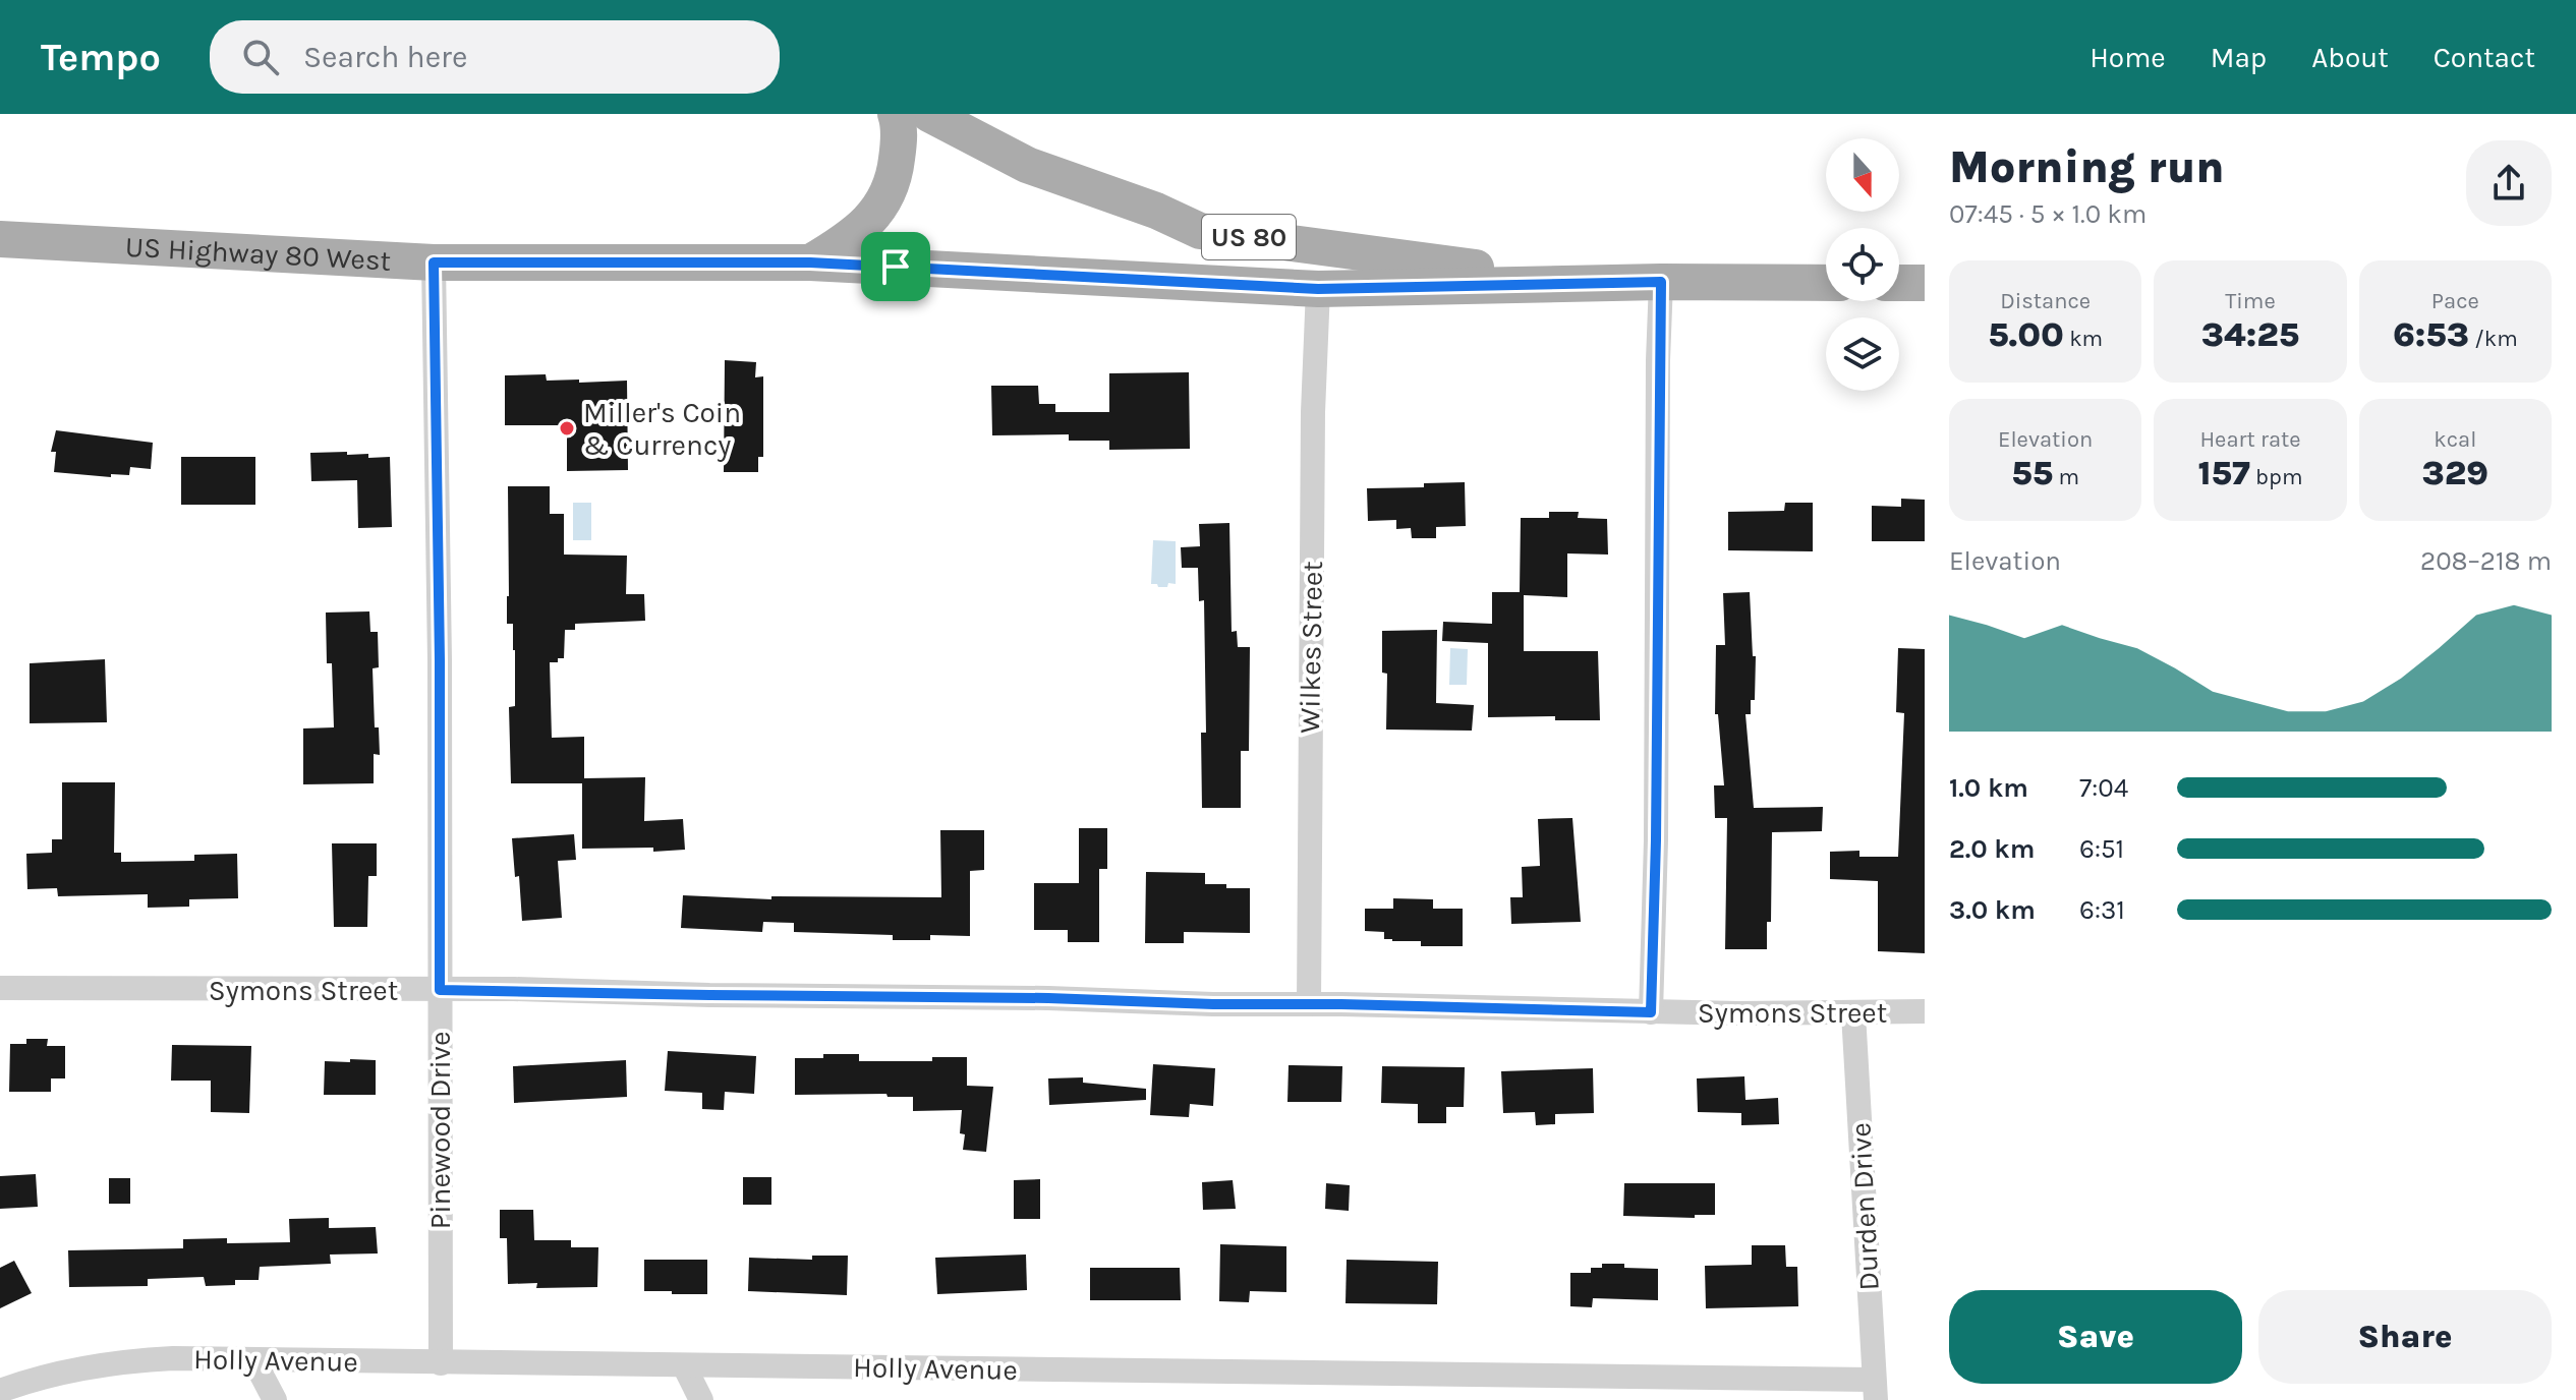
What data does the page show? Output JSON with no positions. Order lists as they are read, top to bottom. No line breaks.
{"streets":{"main road":["US 80","US Highway 80 West"],"street":["Wilkes Street","Symons Street","Pinewood Drive","Durden Drive","Holly Avenue"]},"crossings":[["US Highway 80 West","Wilkes Street"],["US Highway 80 West","Pinewood Drive"],["Wilkes Street","Symons Street"],["Symons Street","Pinewood Drive"],["Symons Street","Durden Drive"],["Pinewood Drive","Holly Avenue"],["Durden Drive","Holly Avenue"]],"places":["Miller's Coin & Currency"],"north":"bottom","page":{"header":"Tempo","search":"Search here","nav":["Home","Map","About","Contact"],"heading":["Morning run","07:45 · 5 × 1.0 km"],"stats":[["Distance","5.00 km"],["Time","34:25"],["Pace","6:53 /km"],["Elevation","55 m"],["Heart rate","157 bpm"],["kcal","329"]],"chart":["Elevation","208–218 m"],"list":[{"name":"1.0 km","note":"7:04"},{"name":"2.0 km","note":"6:51"},{"name":"3.0 km","note":"6:31"}],"buttons":["Save","Share"]}}
